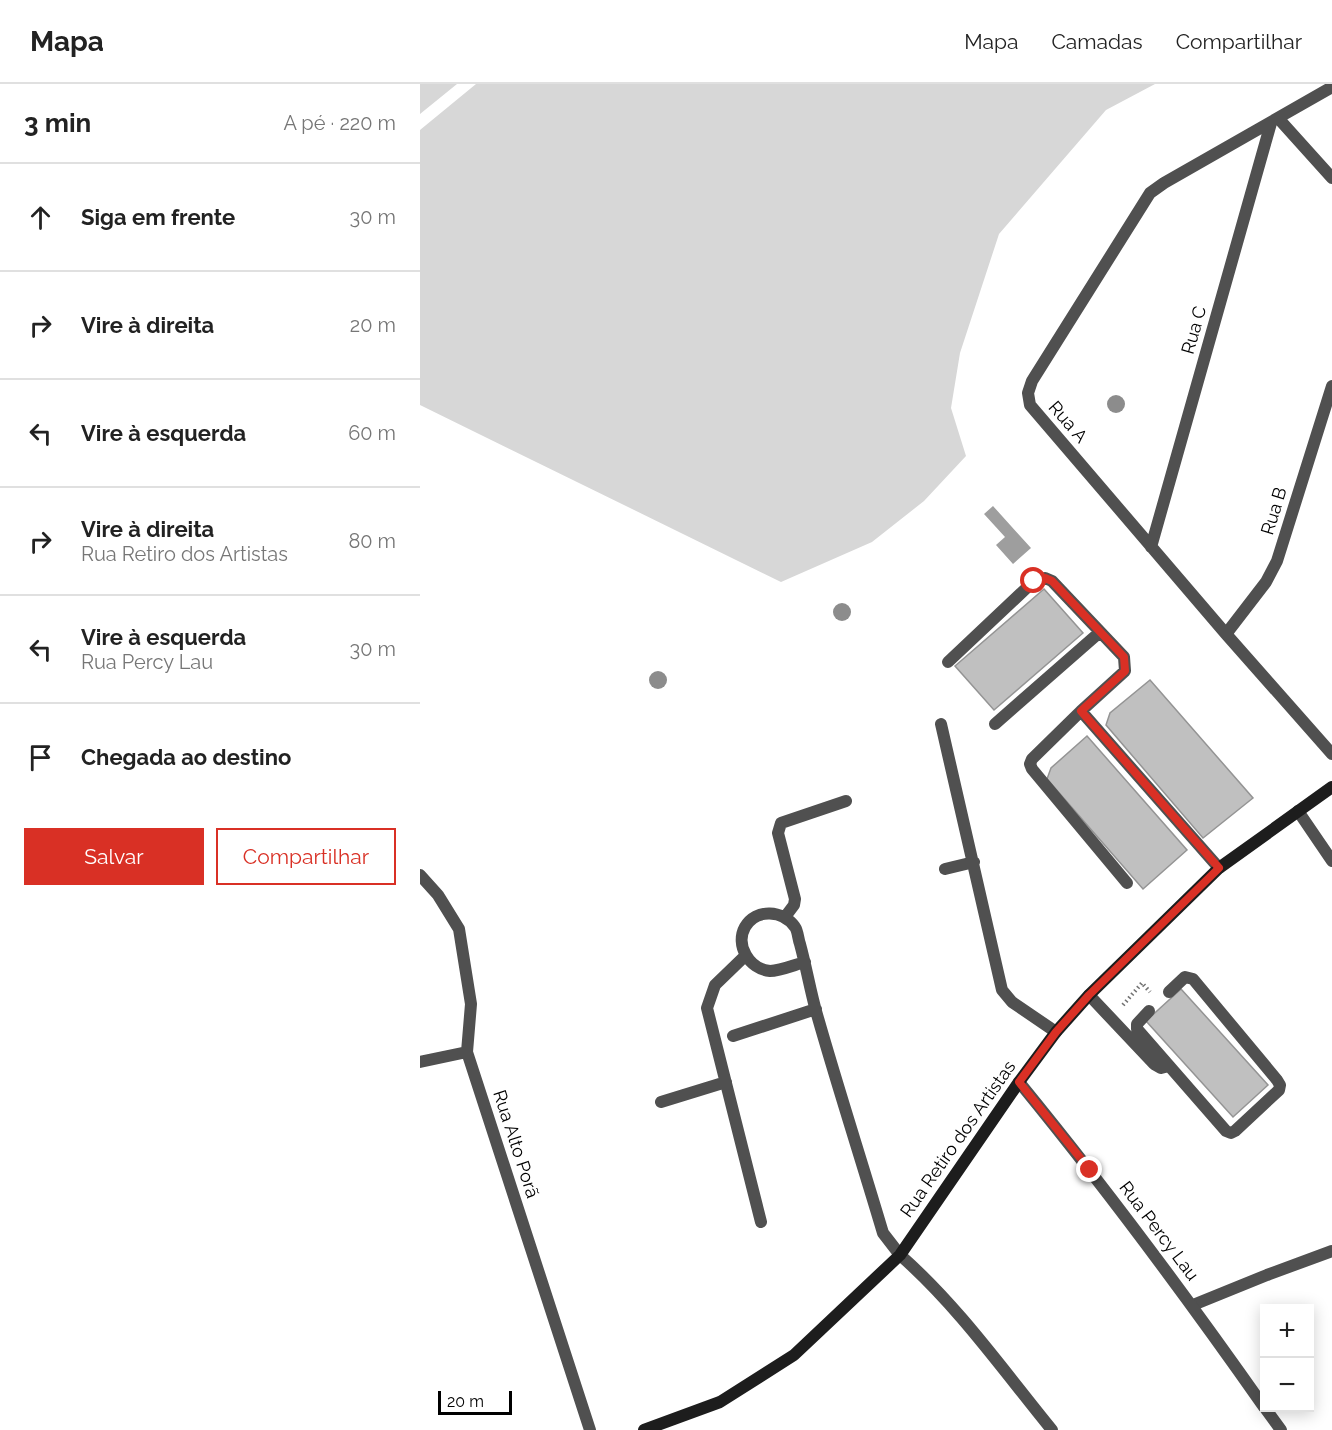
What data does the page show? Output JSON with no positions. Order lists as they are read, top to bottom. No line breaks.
{"streets":{"street":["Rua C","Rua A","Rua B","Rua Retiro dos Artistas","Rua Alto Porã","Rua Percy Lau"]},"crossings":[["Rua C","Rua A"],["Rua A","Rua B"],["Rua Retiro dos Artistas","Rua Percy Lau"]],"scale_bar":"20 m","page":{"header":"Mapa","nav":["Mapa","Camadas","Compartilhar"],"heading":["3 min","A pé · 220 m"],"list":[["Siga em frente","30 m"],["Vire à direita","20 m"],["Vire à esquerda","60 m"],["Vire à direita","Rua Retiro dos Artistas","80 m"],["Vire à esquerda","Rua Percy Lau","30 m"],"Chegada ao destino"],"buttons":["Salvar","Compartilhar"],"map_buttons":["+","−"],"scale":"20 m"}}
